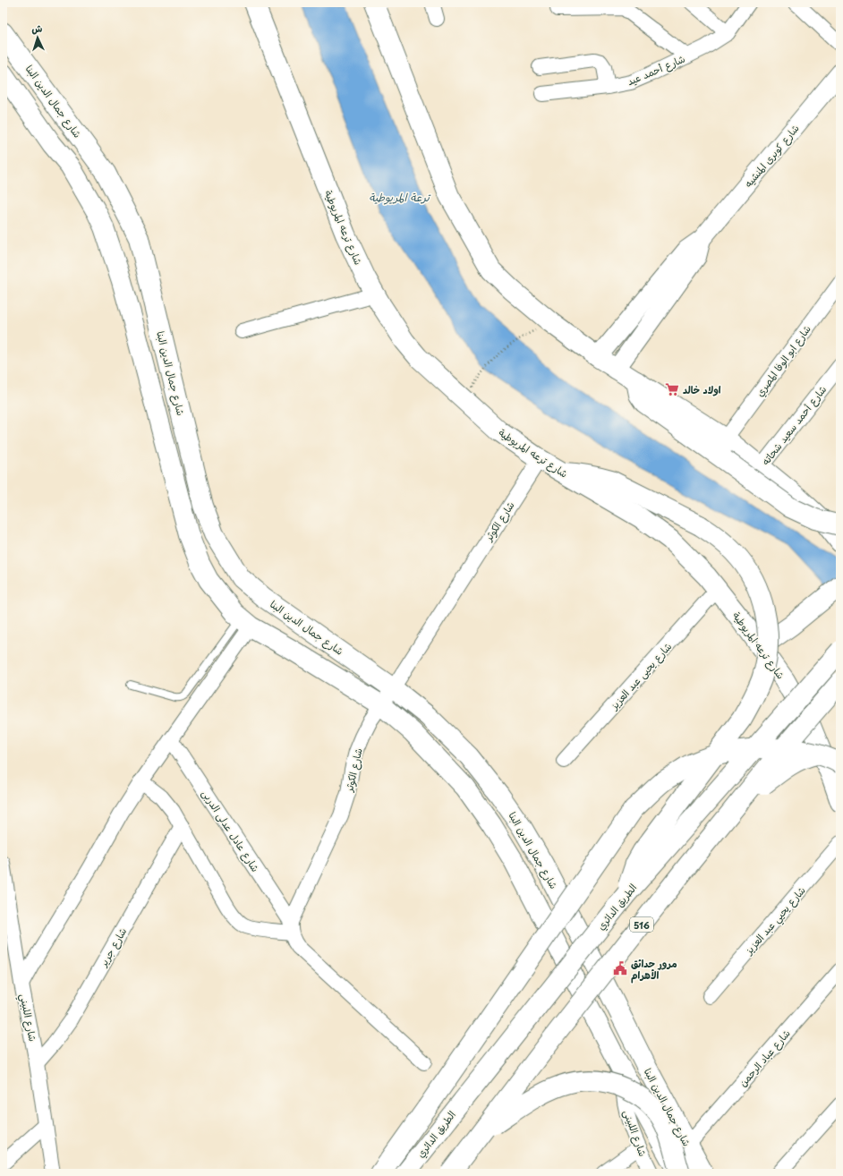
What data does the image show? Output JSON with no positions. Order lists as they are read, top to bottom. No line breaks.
{"streets":{"main road":["شارع جمال الدين البنا","شارع ترعه المريوطية","الطريق الدائري","516"],"street":["شارع أحمد عيد","شارع كوبرى المنشيه","شارع ابو الوفا المصري","شارع أحمد سعيد شحاته","شارع الكوثر","شارع يحيى عبد العزيز","شارع عادل عدلى الدربى","شارع يحيي عبد العزيز","شارع جرير","شارع اللبيني","شارع عباد الرحمن","شارع اللبينى"]},"crossings":[["شارع جمال الدين البنا","شارع الكوثر"],["شارع جمال الدين البنا","شارع عباد الرحمن"],["شارع ترعه المريوطية","شارع الكوثر"],["شارع ترعه المريوطية","شارع يحيى عبد العزيز"],["شارع الكوثر","شارع عادل عدلى الدربى"],["شارع جرير","شارع اللبيني"]],"water":["ترعة المريوطية"],"places":{"supermarket":["اولاد خالد"],"public building":["مرور حدائق الأهرام"]},"north":"top"}
